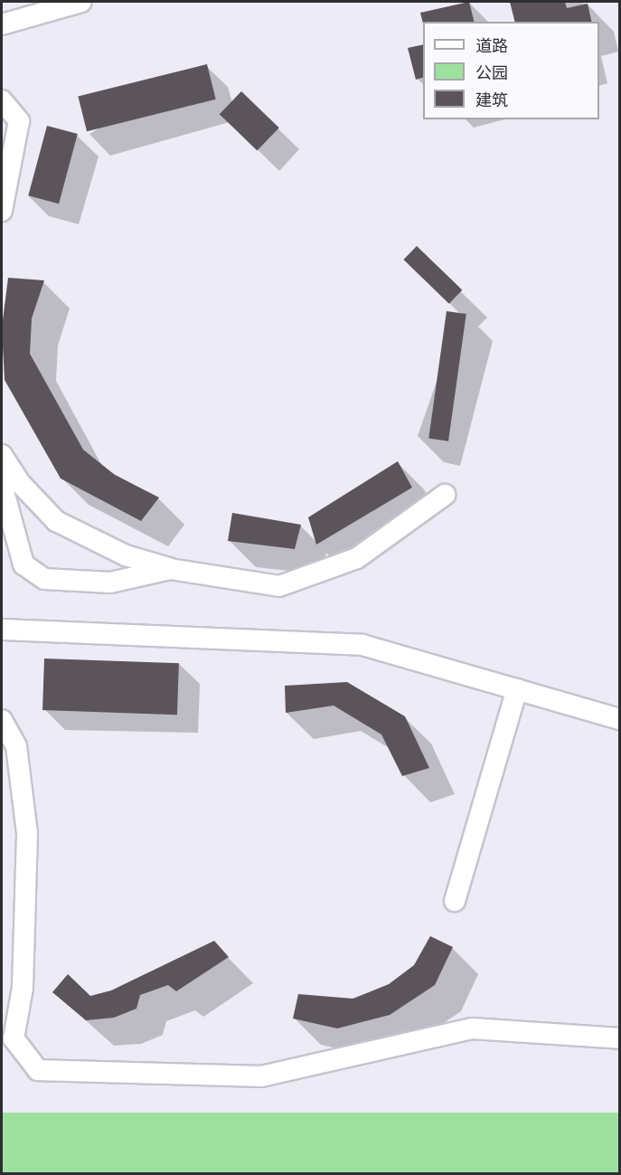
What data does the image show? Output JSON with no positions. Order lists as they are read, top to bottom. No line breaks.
{"legend":["道路","公园","建筑"]}
